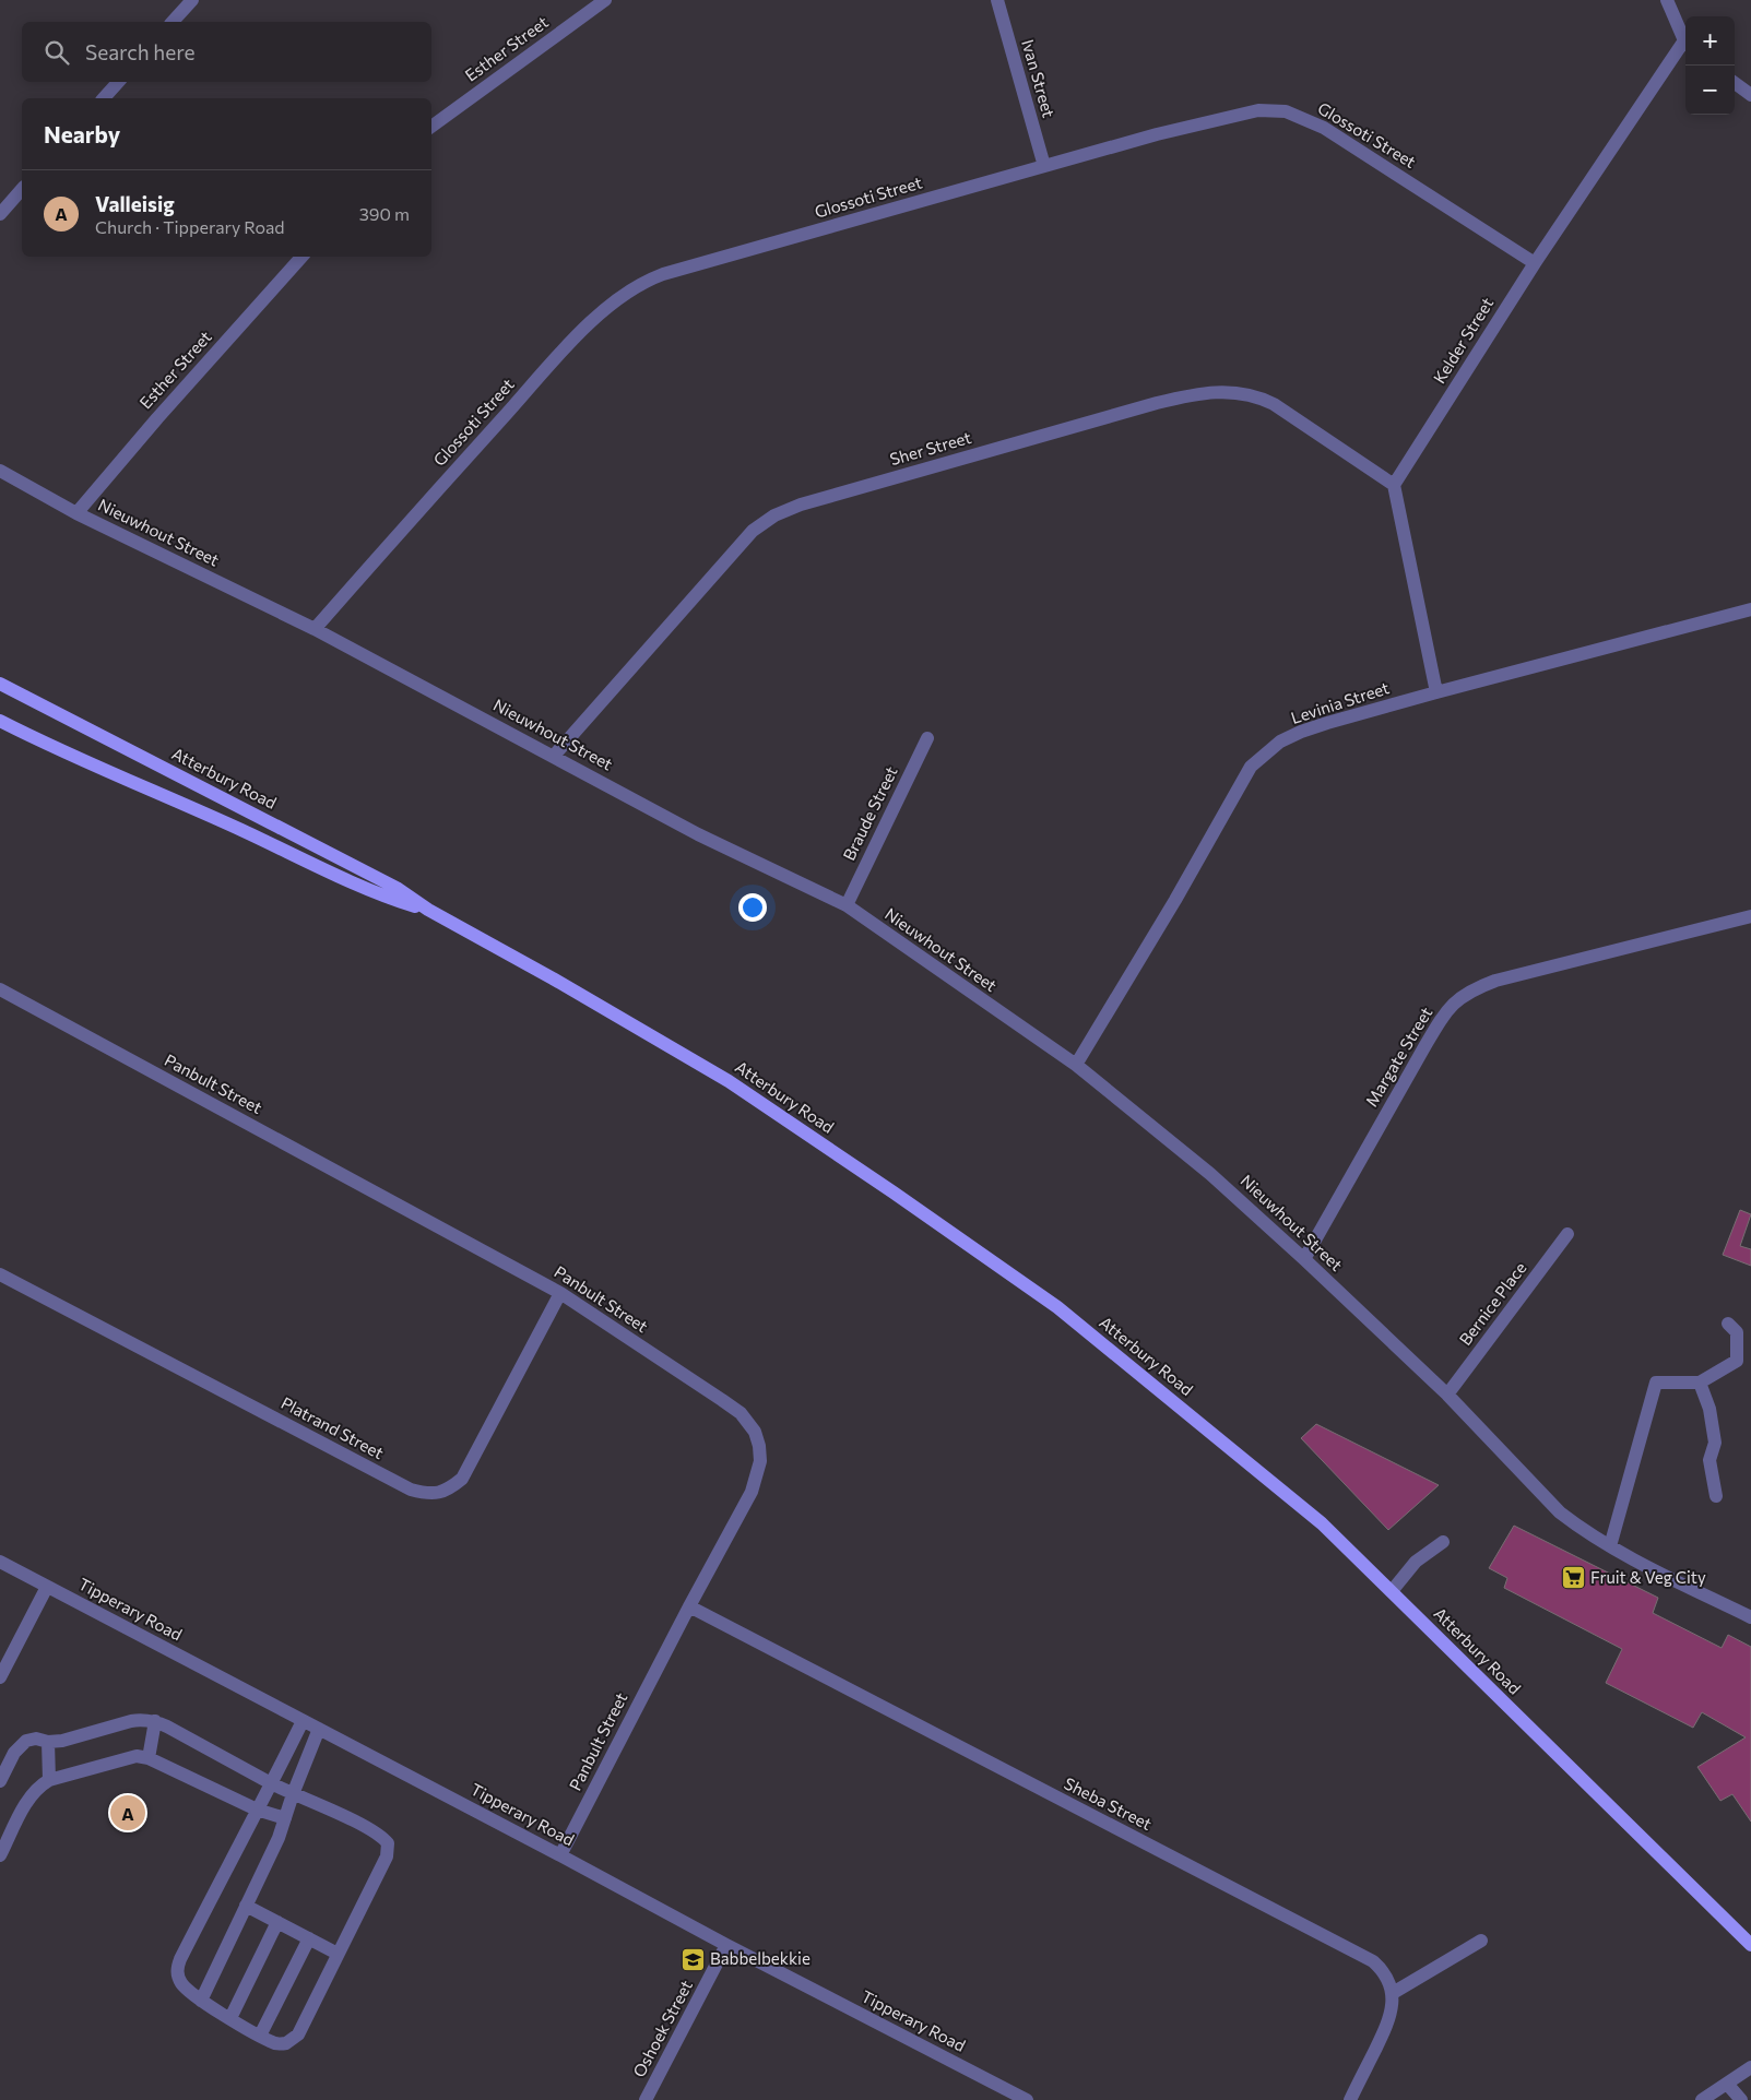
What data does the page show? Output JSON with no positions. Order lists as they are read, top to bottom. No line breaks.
{"streets":{"main road":["Atterbury Road"],"street":["Esther Street","Ivan Street","Glossoti Street","Kelder Street","Sher Street","Nieuwhout Street","Levinia Street","Braude Street","Margate Street","Panbult Street","Bernice Place","Platrand Street","Tipperary Road","Sheba Street","Oshoek Street"]},"crossings":[["Esther Street","Nieuwhout Street"],["Ivan Street","Glossoti Street"],["Glossoti Street","Kelder Street"],["Glossoti Street","Nieuwhout Street"],["Kelder Street","Sher Street"],["Sher Street","Nieuwhout Street"],["Nieuwhout Street","Levinia Street"],["Nieuwhout Street","Braude Street"],["Nieuwhout Street","Margate Street"],["Nieuwhout Street","Bernice Place"],["Panbult Street","Platrand Street"],["Panbult Street","Tipperary Road"],["Panbult Street","Sheba Street"],["Tipperary Road","Oshoek Street"]],"places":{"supermarket":["Fruit & Veg City"],"school or university":["Babbelbekkie"]},"page":{"map_buttons":["+","−"],"search":"Search here","heading":"Nearby","list":[{"mark":"A","name":"Valleisig","note":"Church · Tipperary Road","value":"390 m"}],"pins":"A"}}
